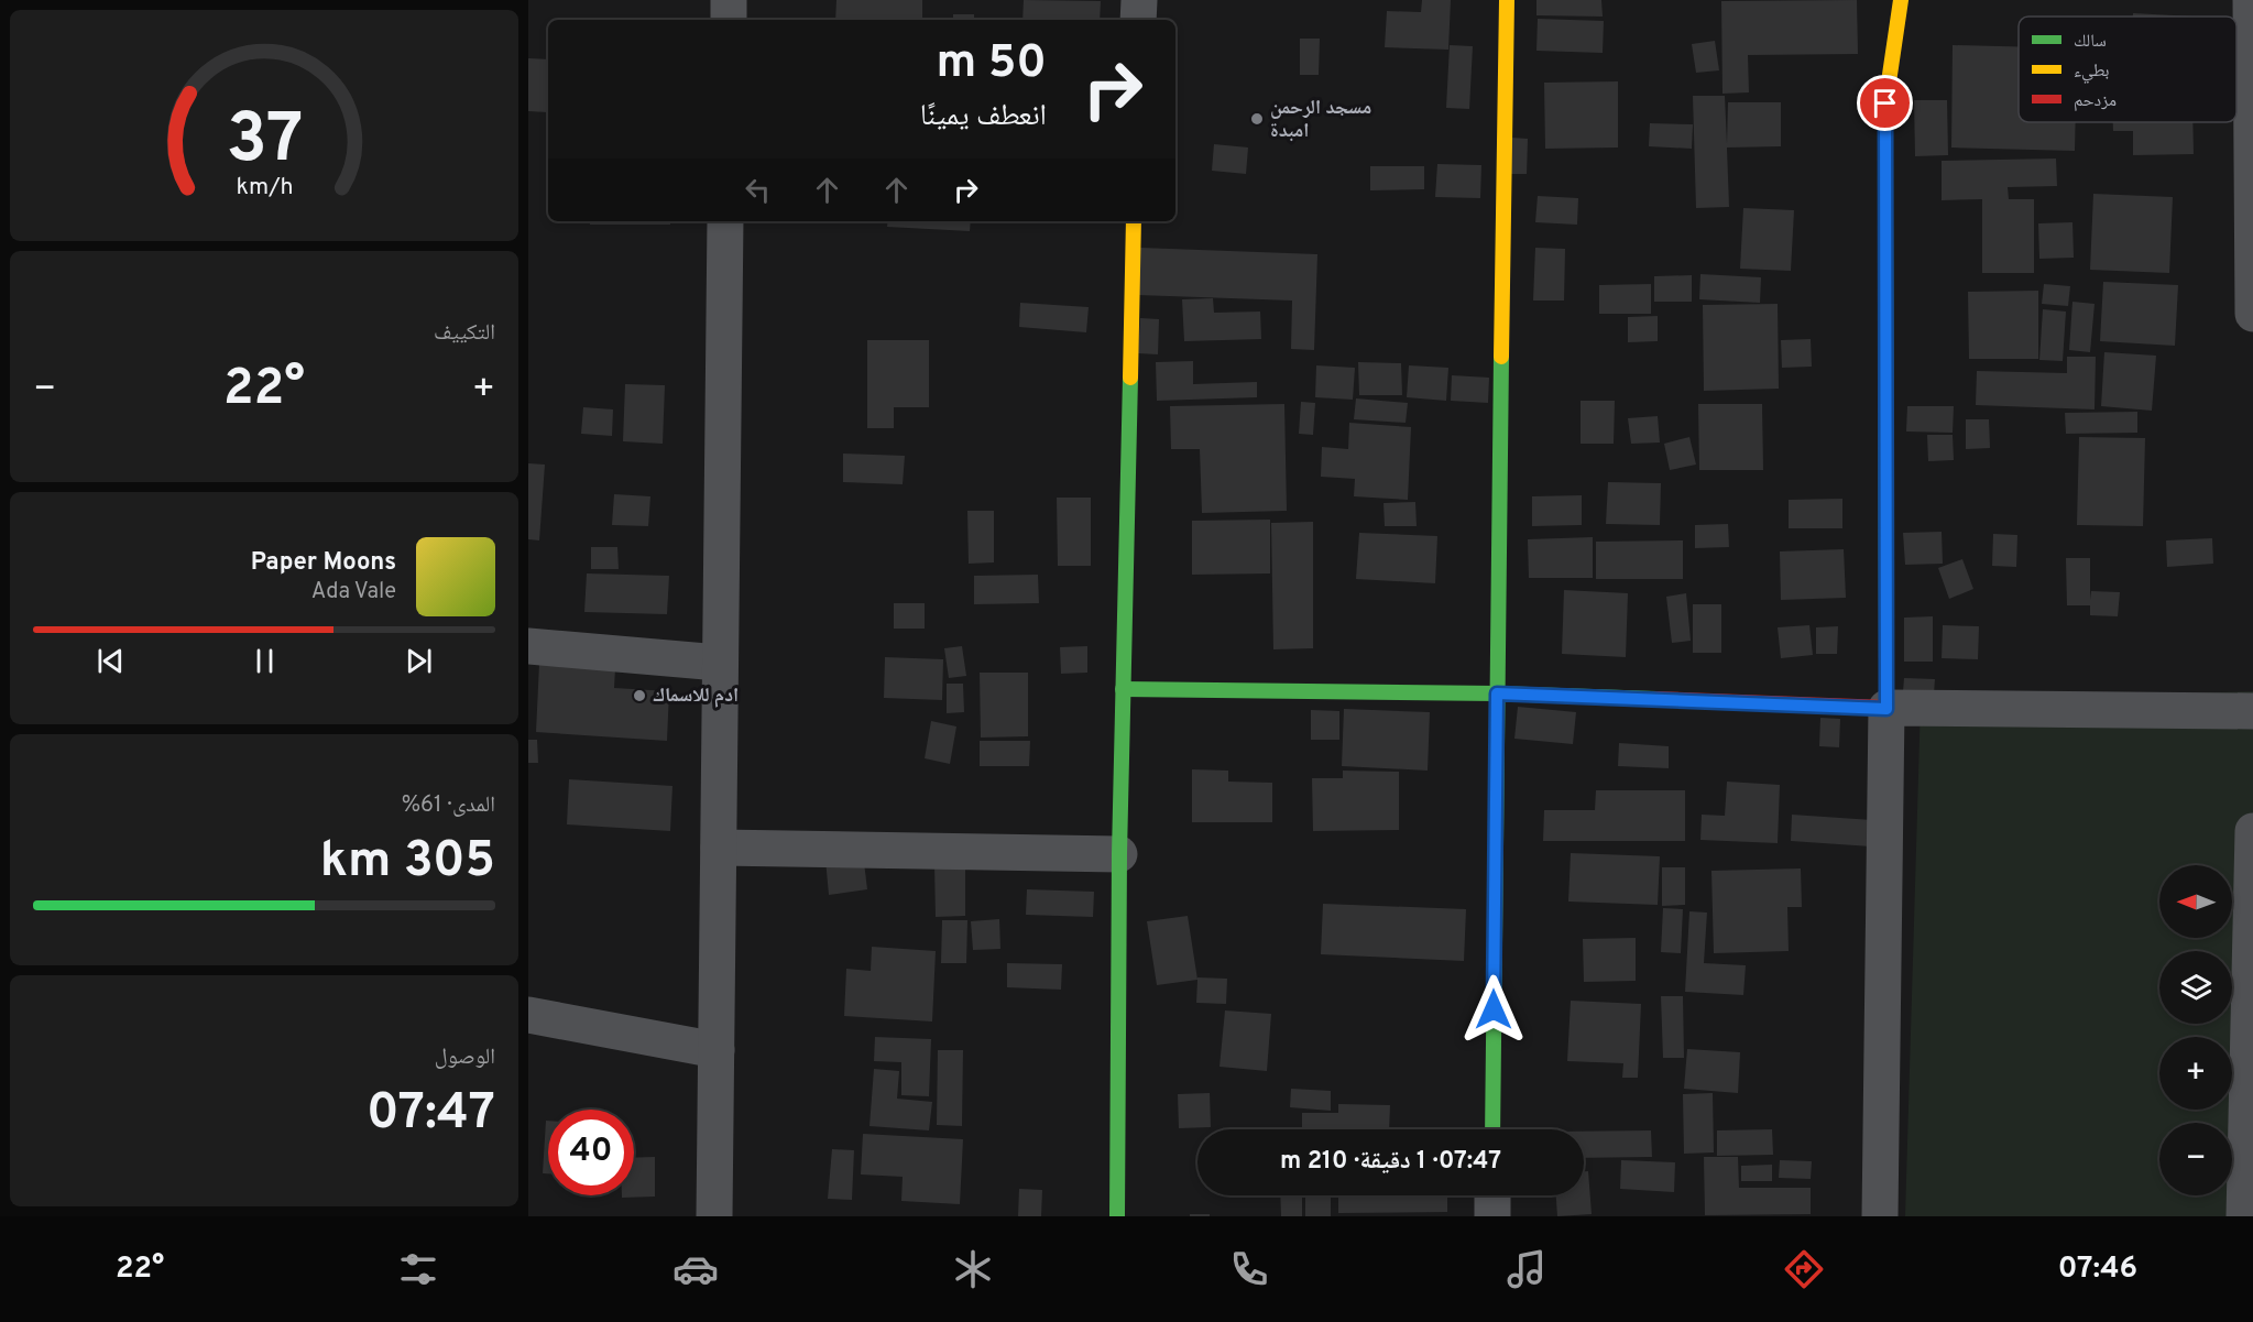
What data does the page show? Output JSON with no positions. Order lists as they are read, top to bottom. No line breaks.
{"places":["مسجد الرحمن امبدة","ادم للاسماك"],"legend":["سالك","بطيء","مزدحم"],"north":"left","page":{"turn":["50 m","انعطف يمينًا"],"tile":["التكييف",["المدى · 61%","305 km"],["الوصول","07:47"]],"heat":["−","22°","+"],"song":["Paper Moons","Ada Vale"],"map_buttons":["+","−"],"limit":"40","trip":"07:47 · 1 دقيقة · 210 m","tabs":["07:46","22°"],"gauge":["37","km/h"]}}
